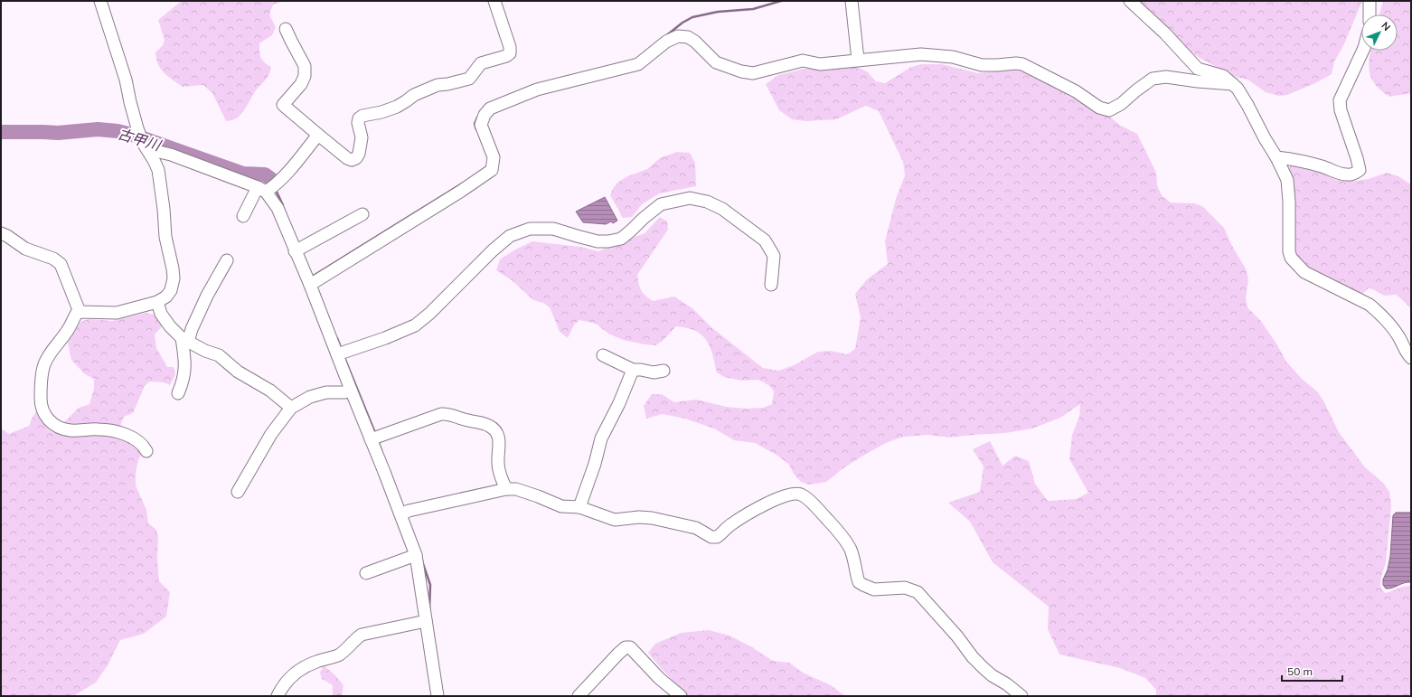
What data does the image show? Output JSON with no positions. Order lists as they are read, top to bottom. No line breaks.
{"water":["古甲川"],"scale_bar":"50 m","north":"top right"}
